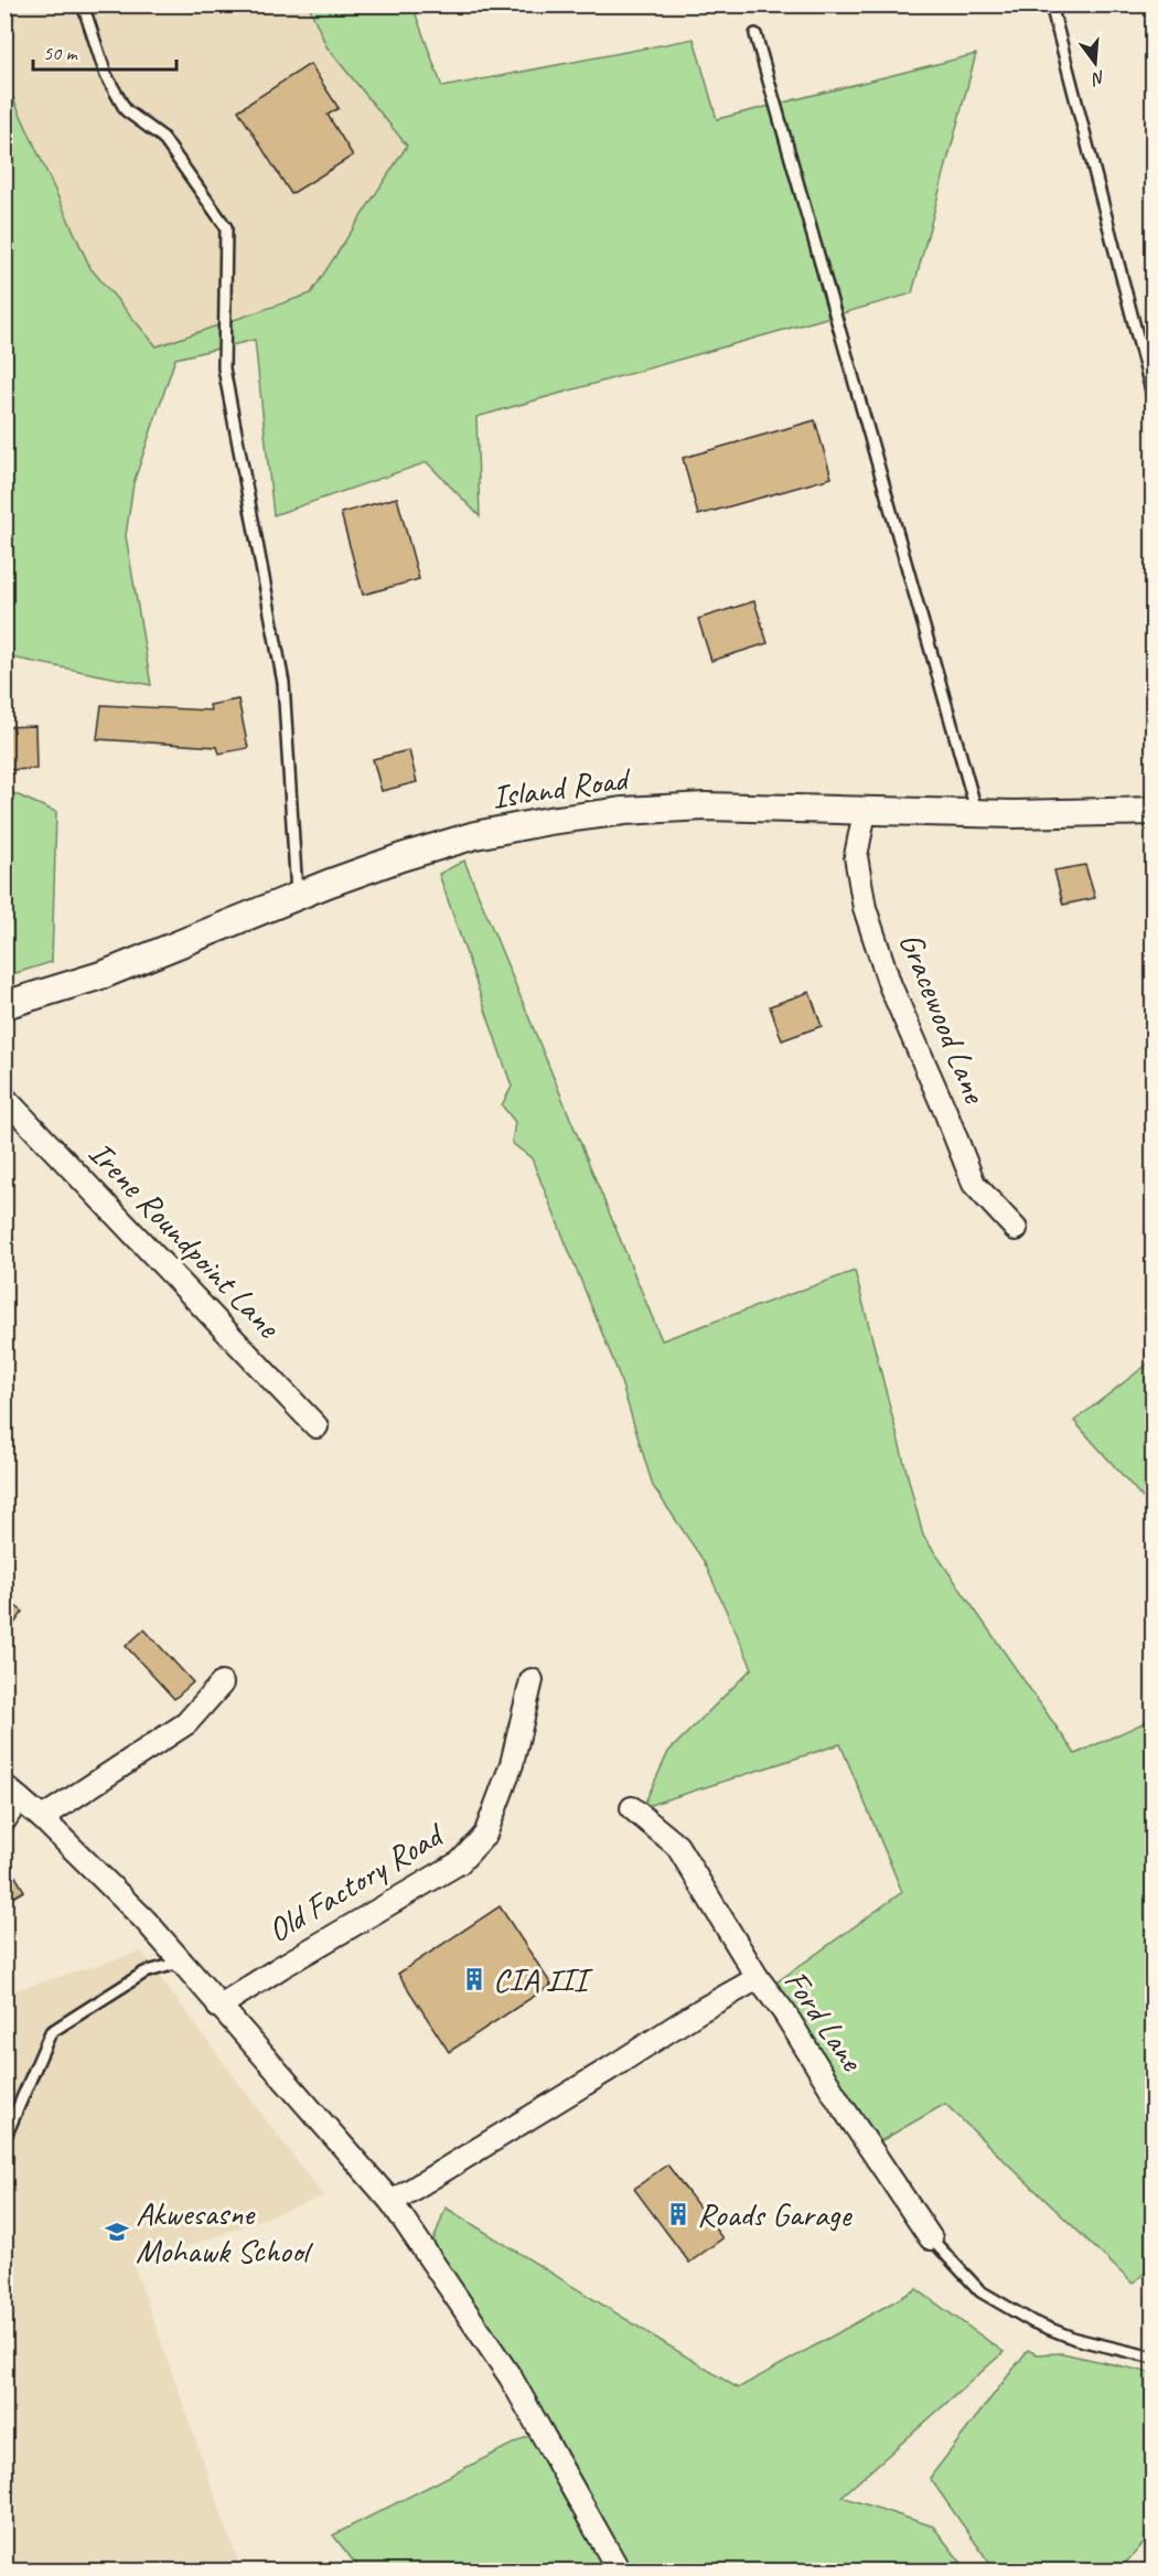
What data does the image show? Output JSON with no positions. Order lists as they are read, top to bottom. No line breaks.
{"streets":{"street":["Island Road","Gracewood Lane","Irene Roundpoint Lane","Old Factory Road","Ford Lane"]},"crossings":[["Island Road","Gracewood Lane"]],"places":{"building":["CIA III","Roads Garage"],"school or university":["Akwesasne Mohawk School"]},"scale_bar":"50 m","north":"bottom"}
